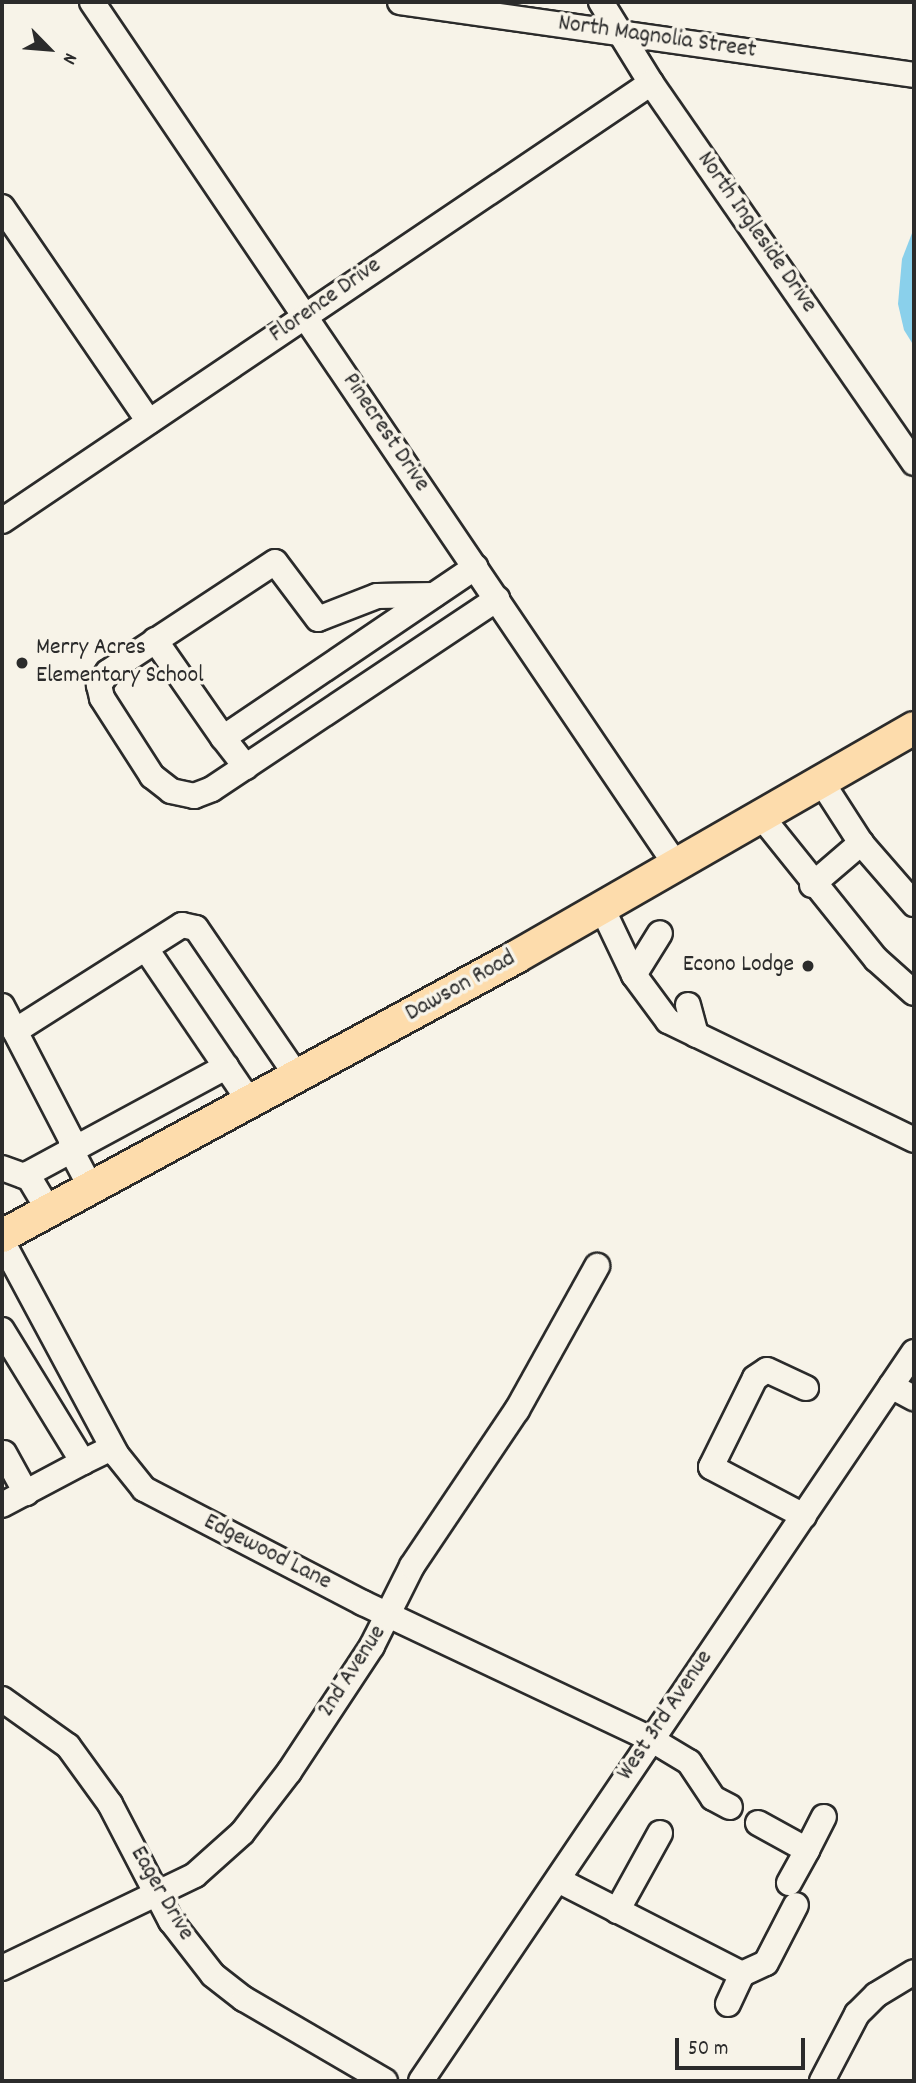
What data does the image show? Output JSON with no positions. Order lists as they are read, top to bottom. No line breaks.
{"streets":{"main road":["Dawson Road"],"street":["North Magnolia Street","North Ingleside Drive","Florence Drive","Pinecrest Drive","Edgewood Lane","2nd Avenue","West 3rd Avenue","Eager Drive"]},"crossings":[["North Magnolia Street","North Ingleside Drive"],["North Ingleside Drive","Florence Drive"],["Florence Drive","Pinecrest Drive"],["Pinecrest Drive","Dawson Road"],["Edgewood Lane","2nd Avenue"],["Edgewood Lane","West 3rd Avenue"],["2nd Avenue","Eager Drive"]],"places":["Merry Acres Elementary School","Econo Lodge"],"scale_bar":"50 m","north":"bottom right"}
